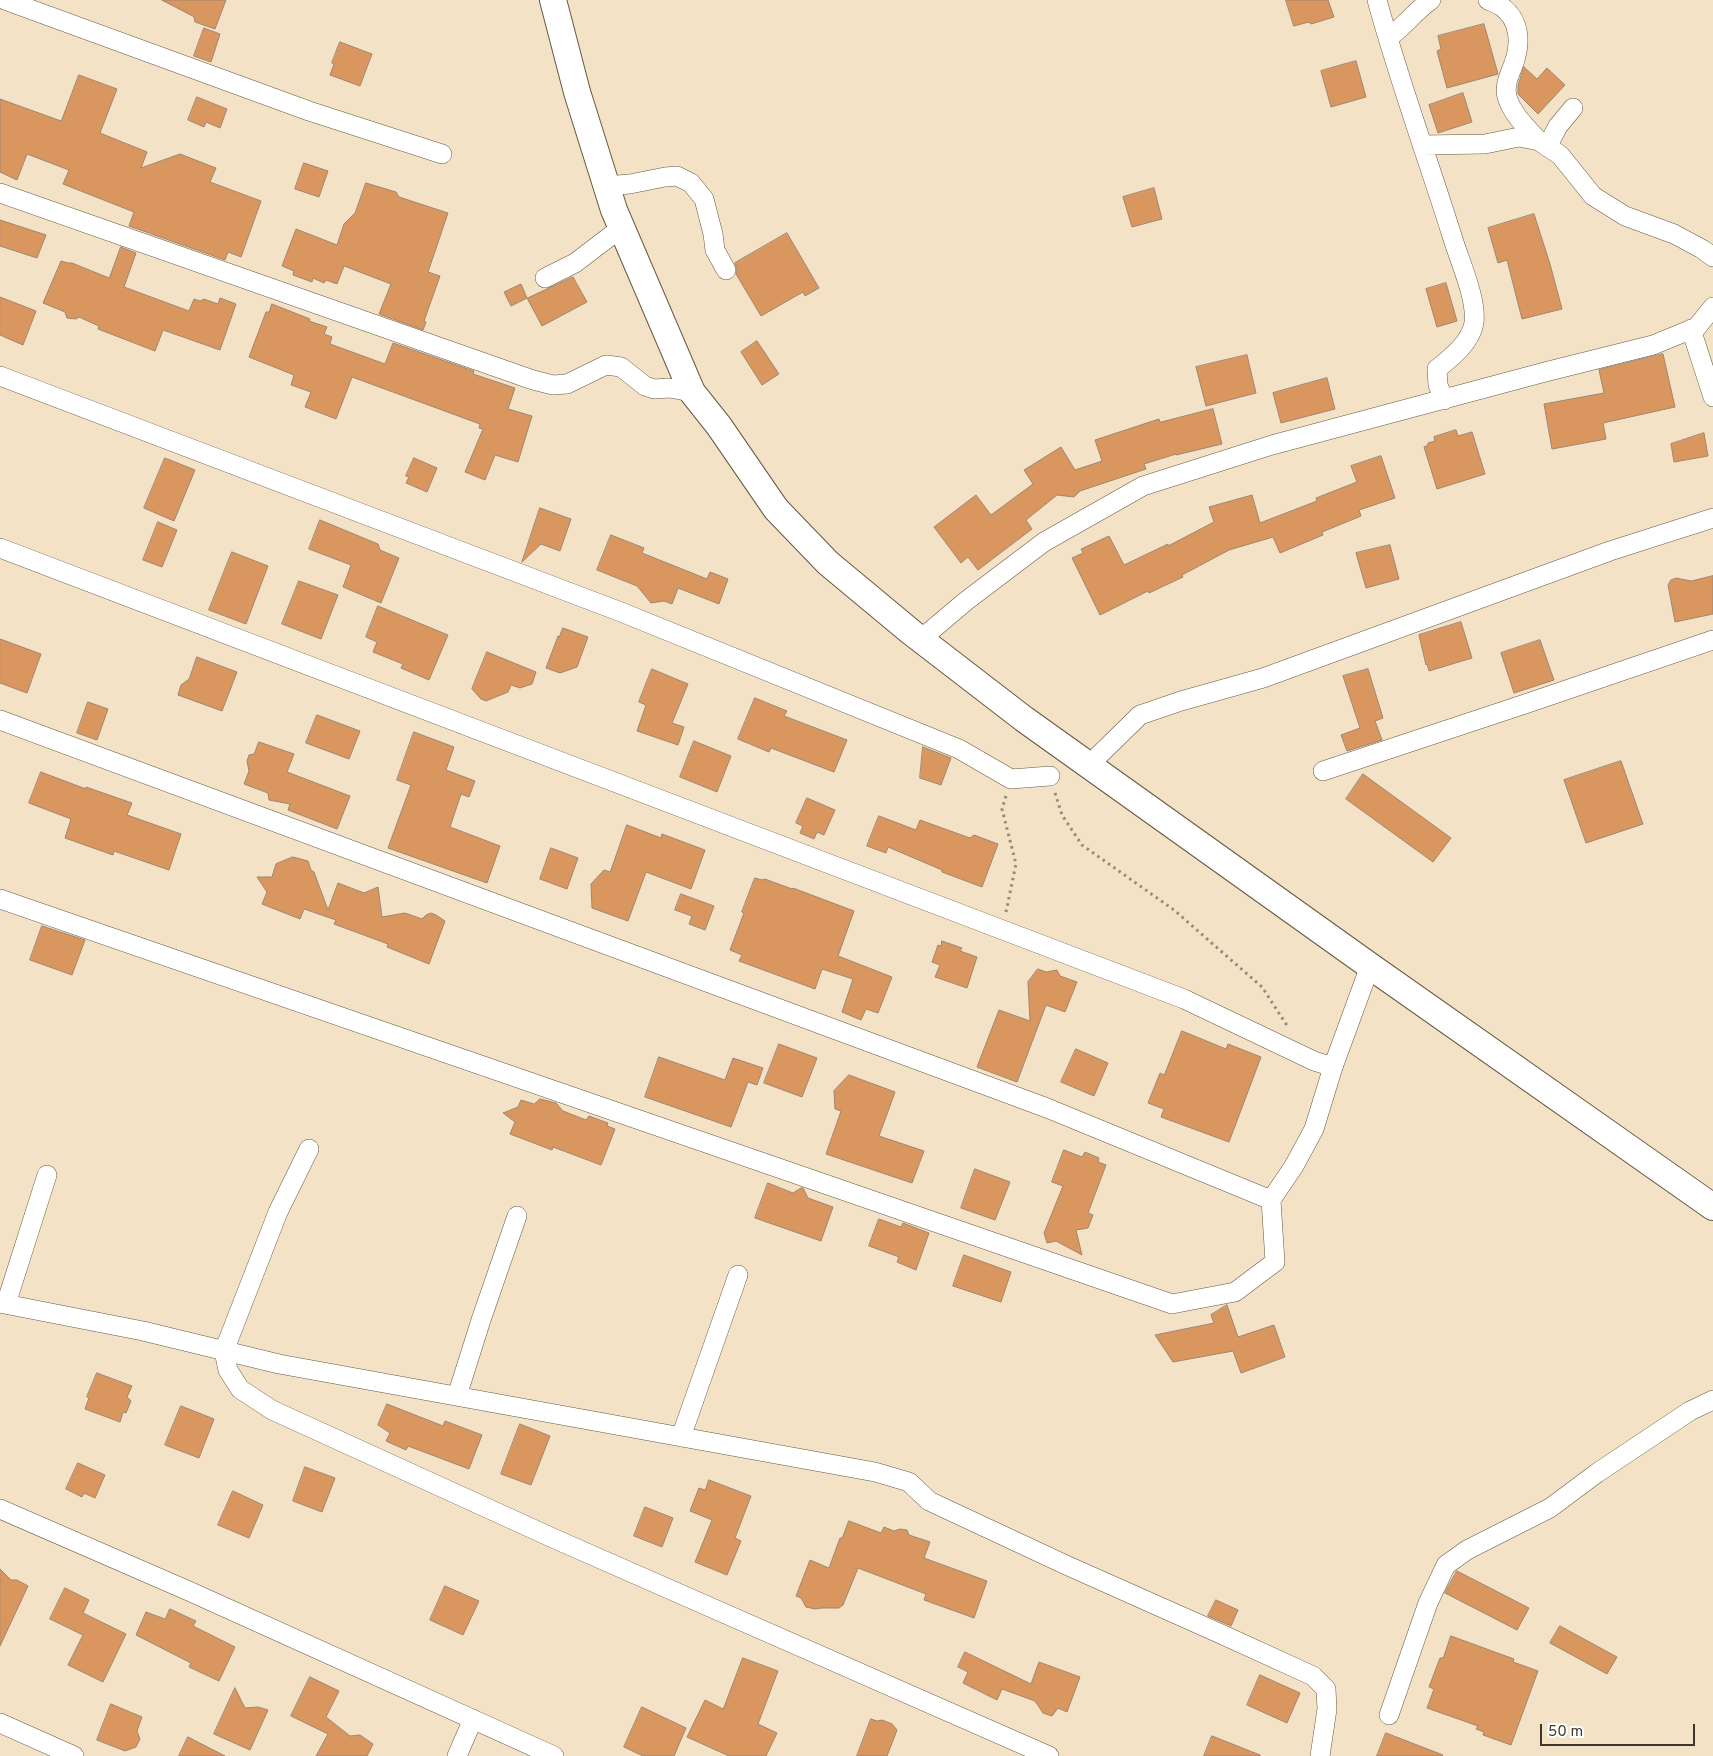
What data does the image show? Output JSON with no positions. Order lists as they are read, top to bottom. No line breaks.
{"scale_bar":"50 m"}
